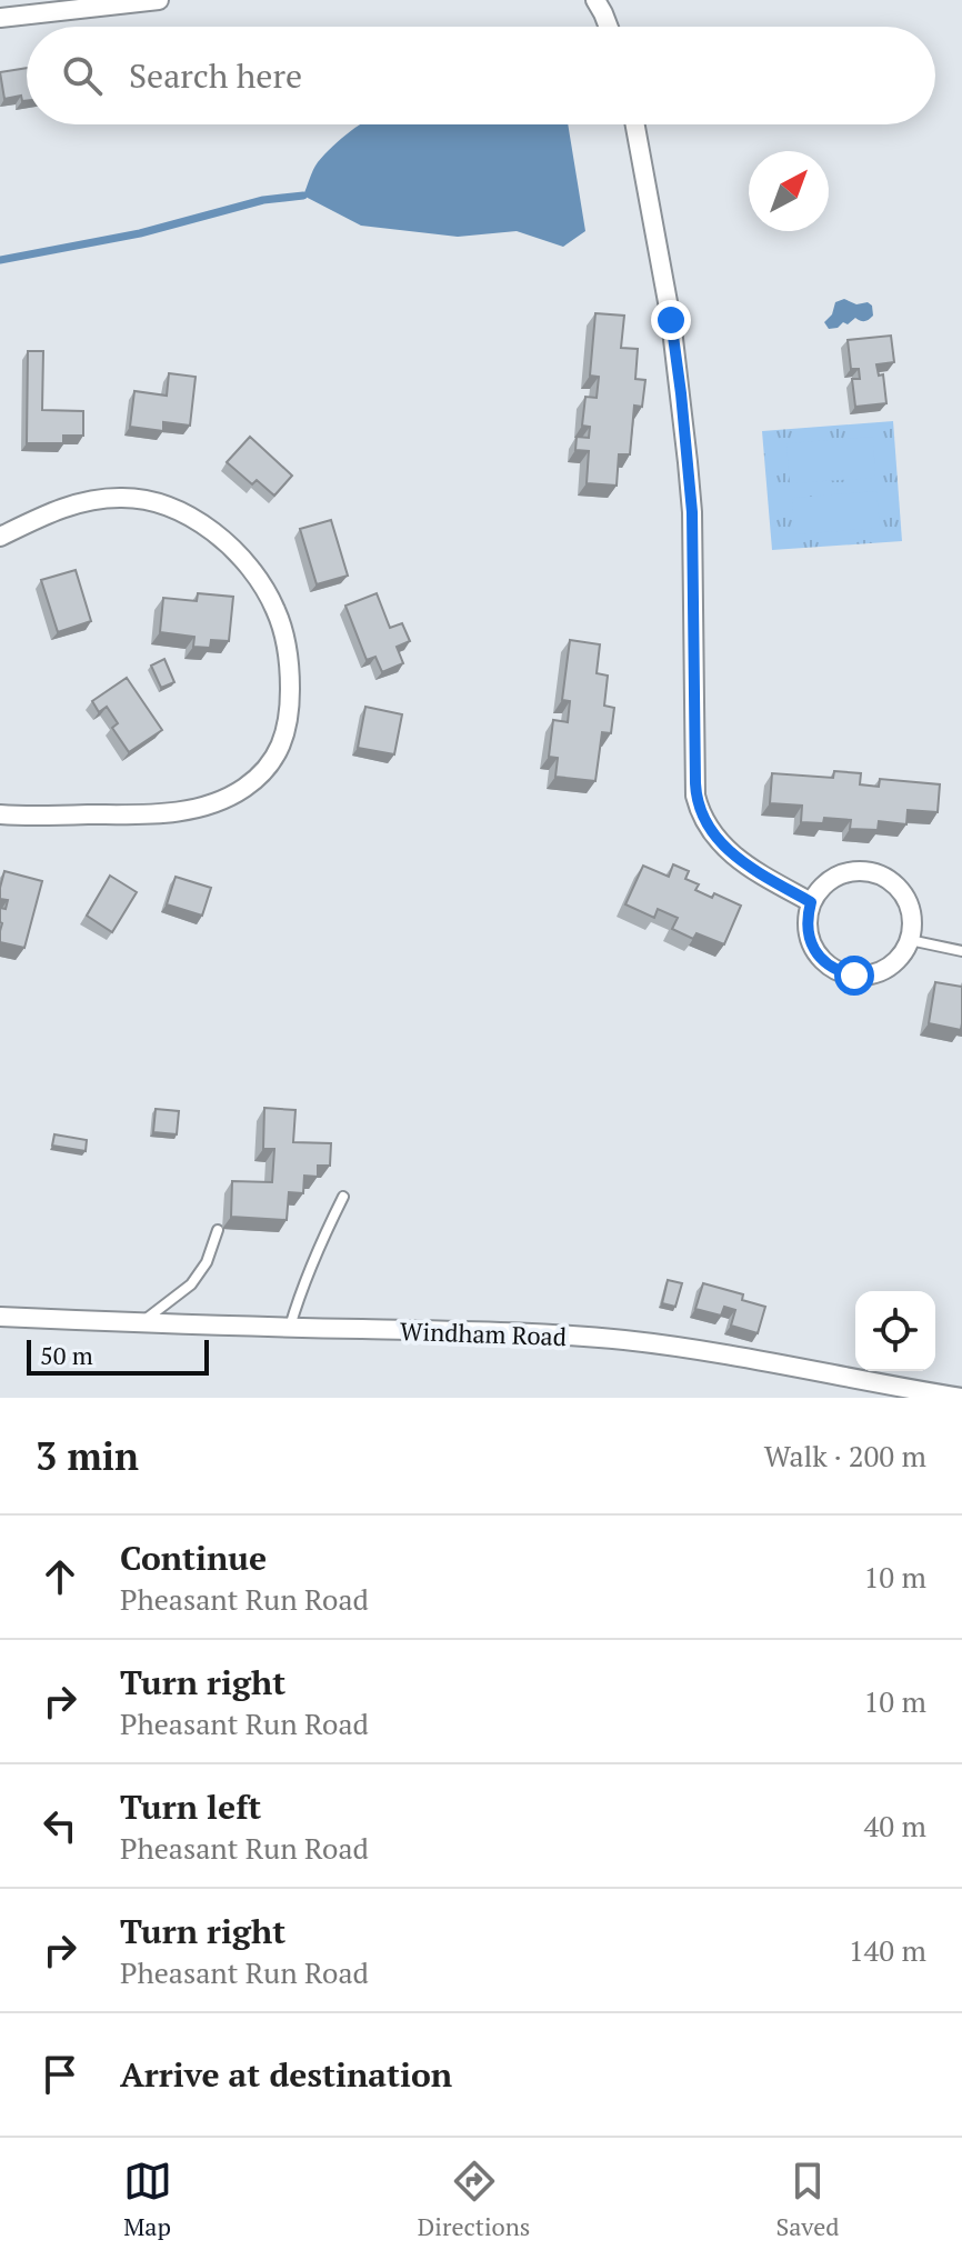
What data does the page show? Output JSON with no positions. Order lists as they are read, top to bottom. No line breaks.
{"streets":{"street":["Windham Road"]},"scale_bar":"50 m","north":"top right","page":{"search":"Search here","scale":"50 m","heading":["3 min","Walk · 200 m"],"list":[["Continue","Pheasant Run Road","10 m"],["Turn right","Pheasant Run Road","10 m"],["Turn left","Pheasant Run Road","40 m"],["Turn right","Pheasant Run Road","140 m"],"Arrive at destination"],"nav":["Map","Directions","Saved"]}}
